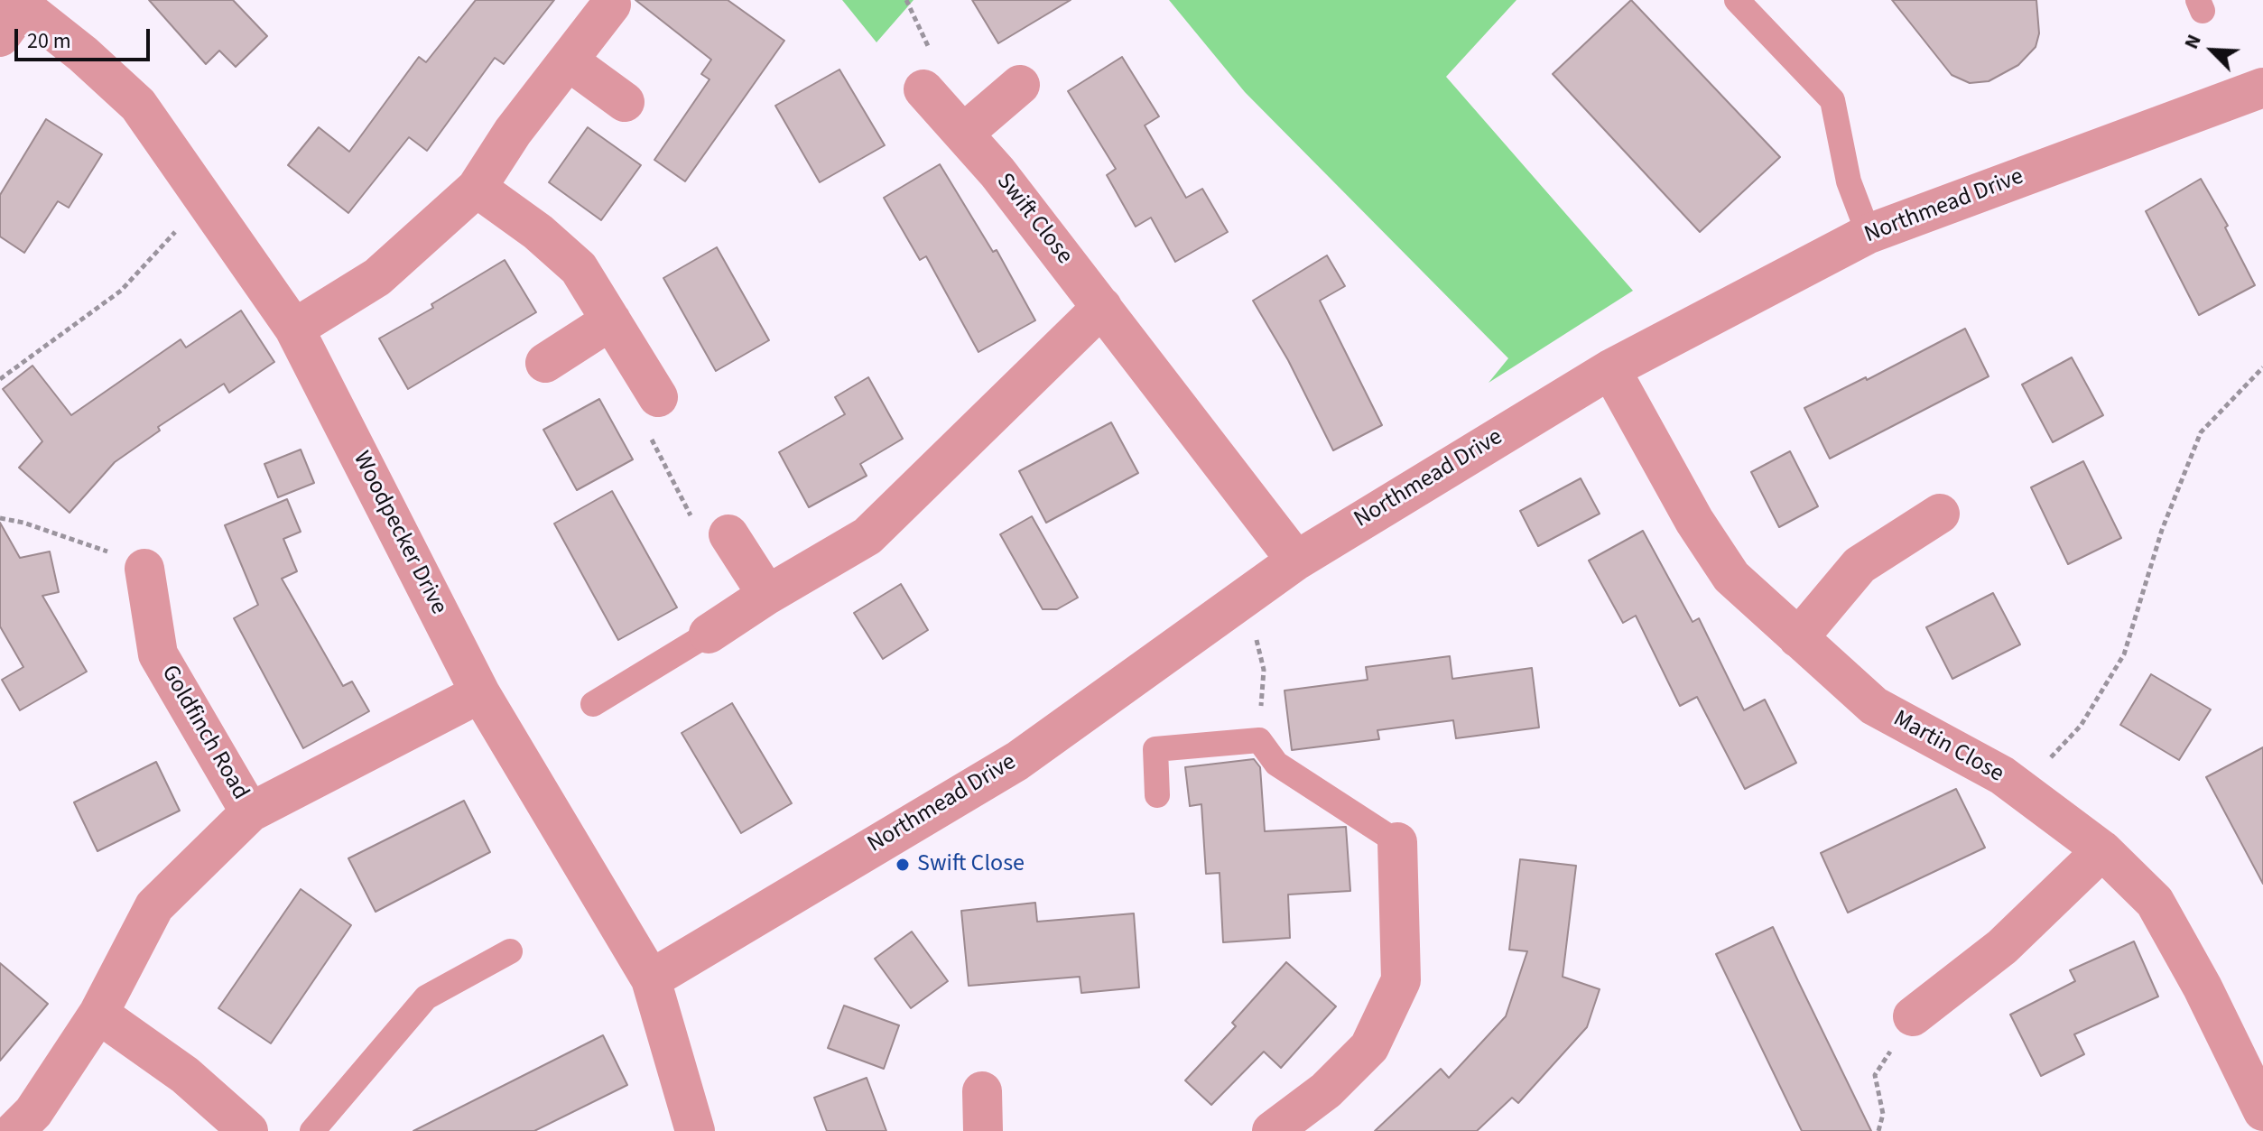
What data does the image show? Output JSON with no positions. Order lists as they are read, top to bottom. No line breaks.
{"streets":{"street":["Northmead Drive","Swift Close","Woodpecker Drive","Goldfinch Road","Martin Close"]},"crossings":[["Northmead Drive","Swift Close"],["Northmead Drive","Woodpecker Drive"],["Northmead Drive","Martin Close"],["Woodpecker Drive","Goldfinch Road"]],"places":["Swift Close"],"scale_bar":"20 m","north":"top left"}
